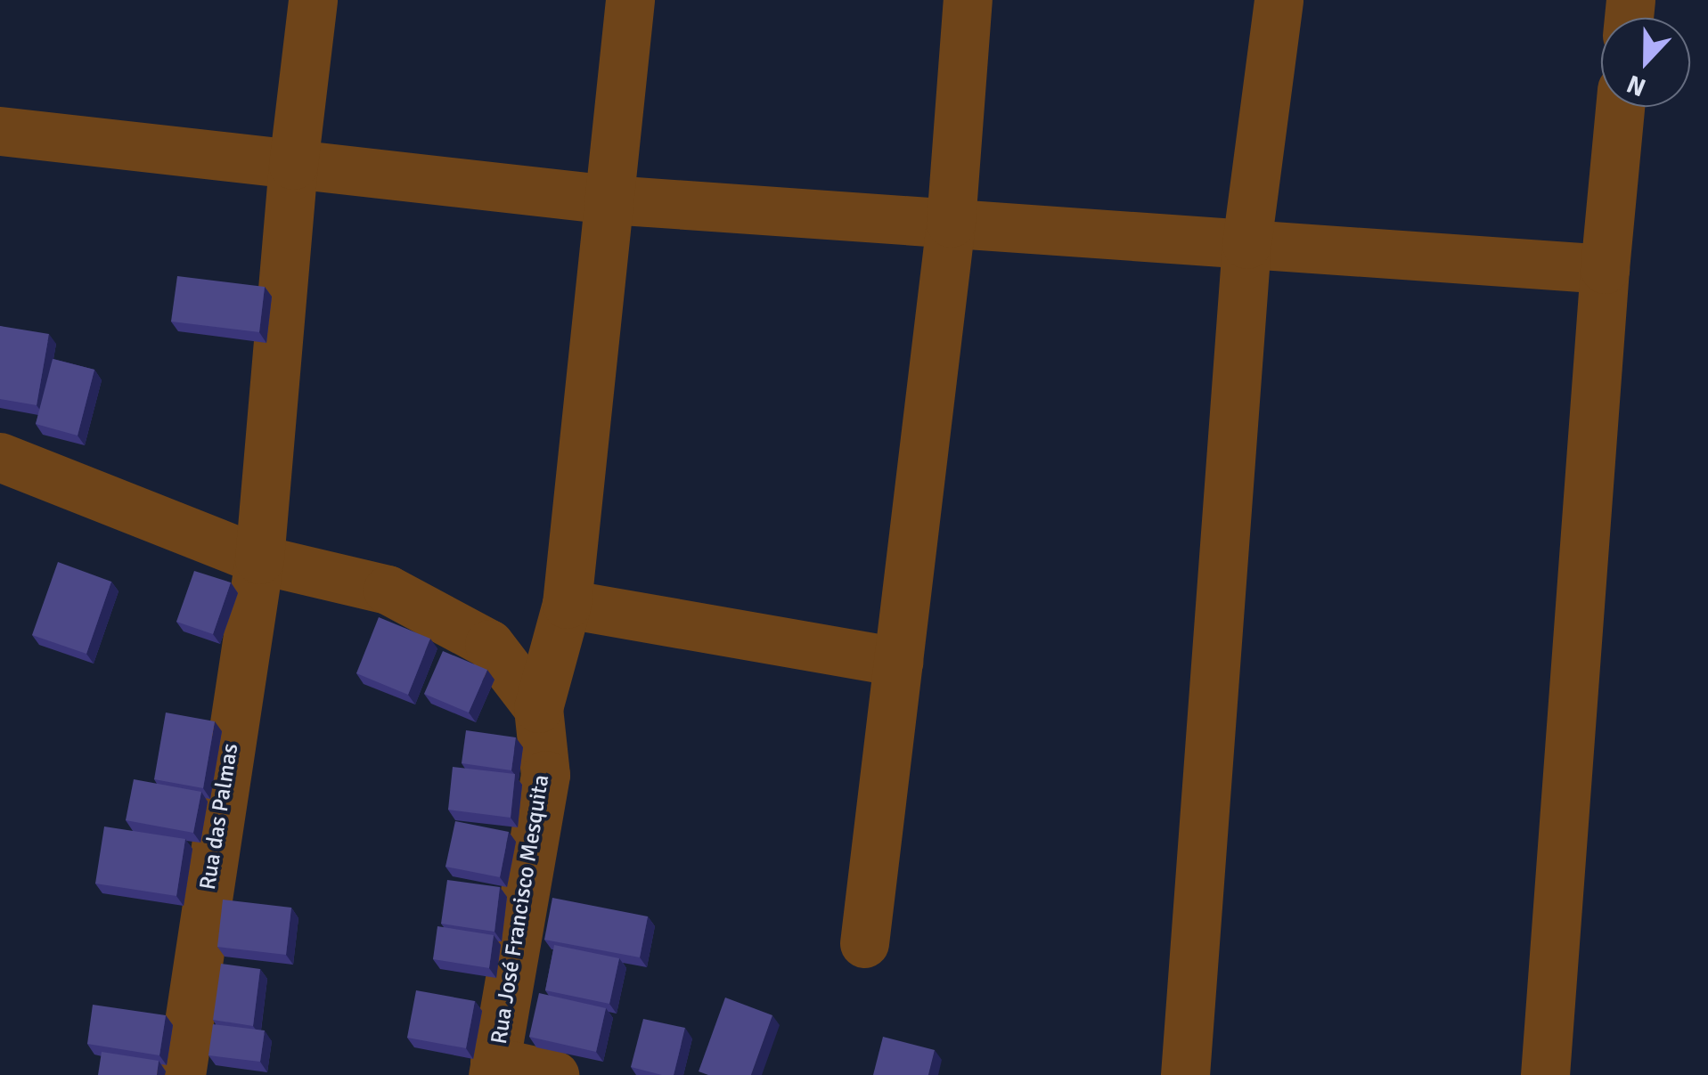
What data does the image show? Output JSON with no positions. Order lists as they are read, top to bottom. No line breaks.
{"streets":{"street":["Rua das Palmas","Rua José Francisco Mesquita"]},"north":"bottom"}
